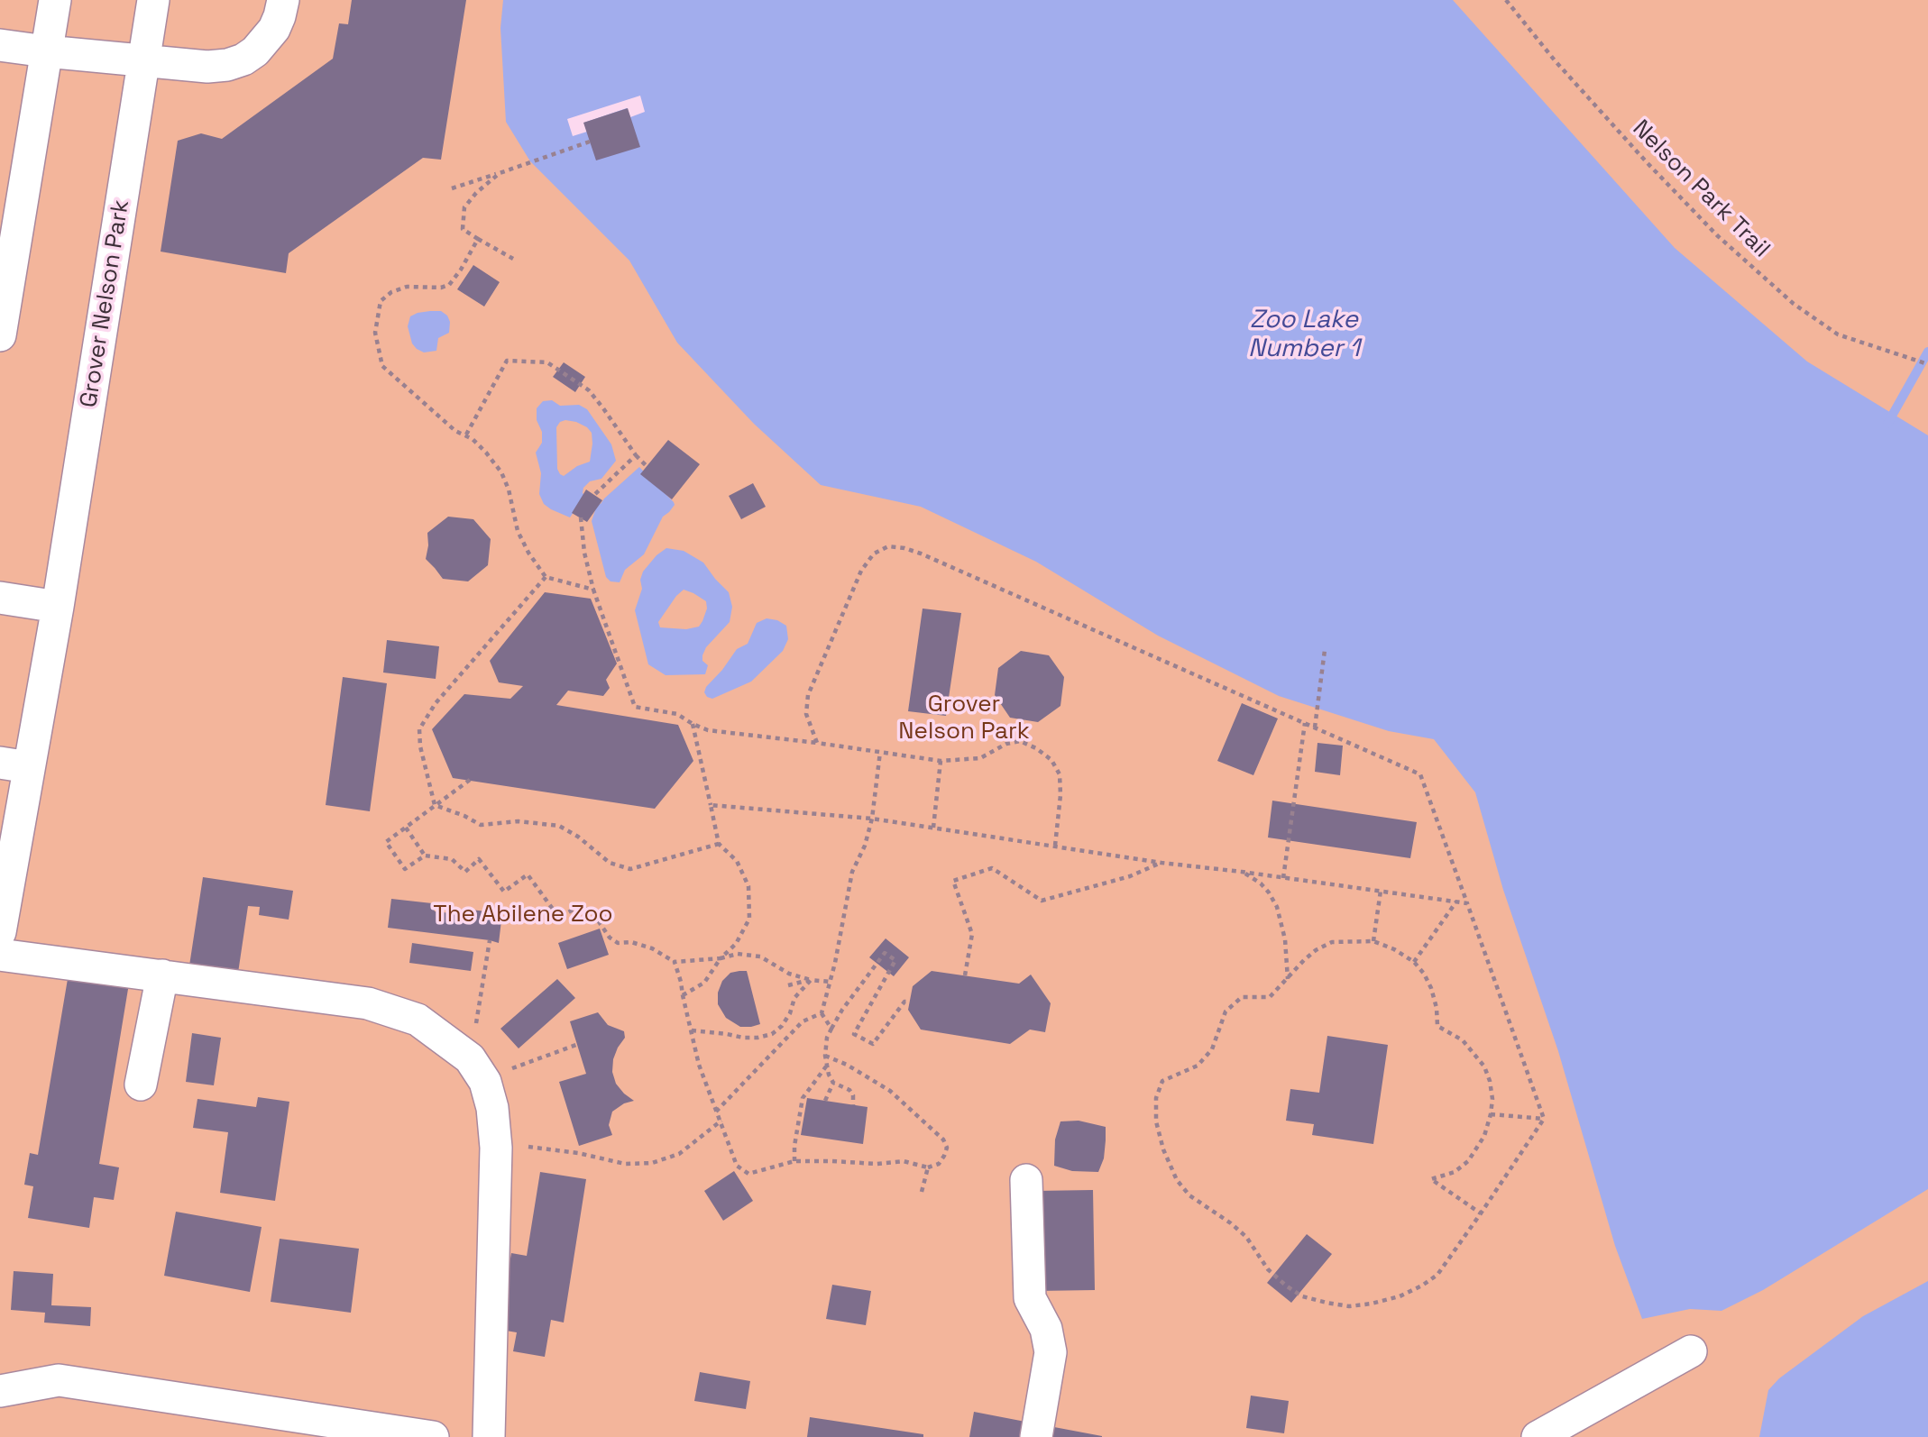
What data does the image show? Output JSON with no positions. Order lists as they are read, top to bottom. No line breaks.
{"streets":{"lane":["Grover Nelson Park"],"path":["Nelson Park Trail"]},"water":["Zoo Lake Number 1"],"parks":["Grover Nelson Park","The Abilene Zoo"]}
